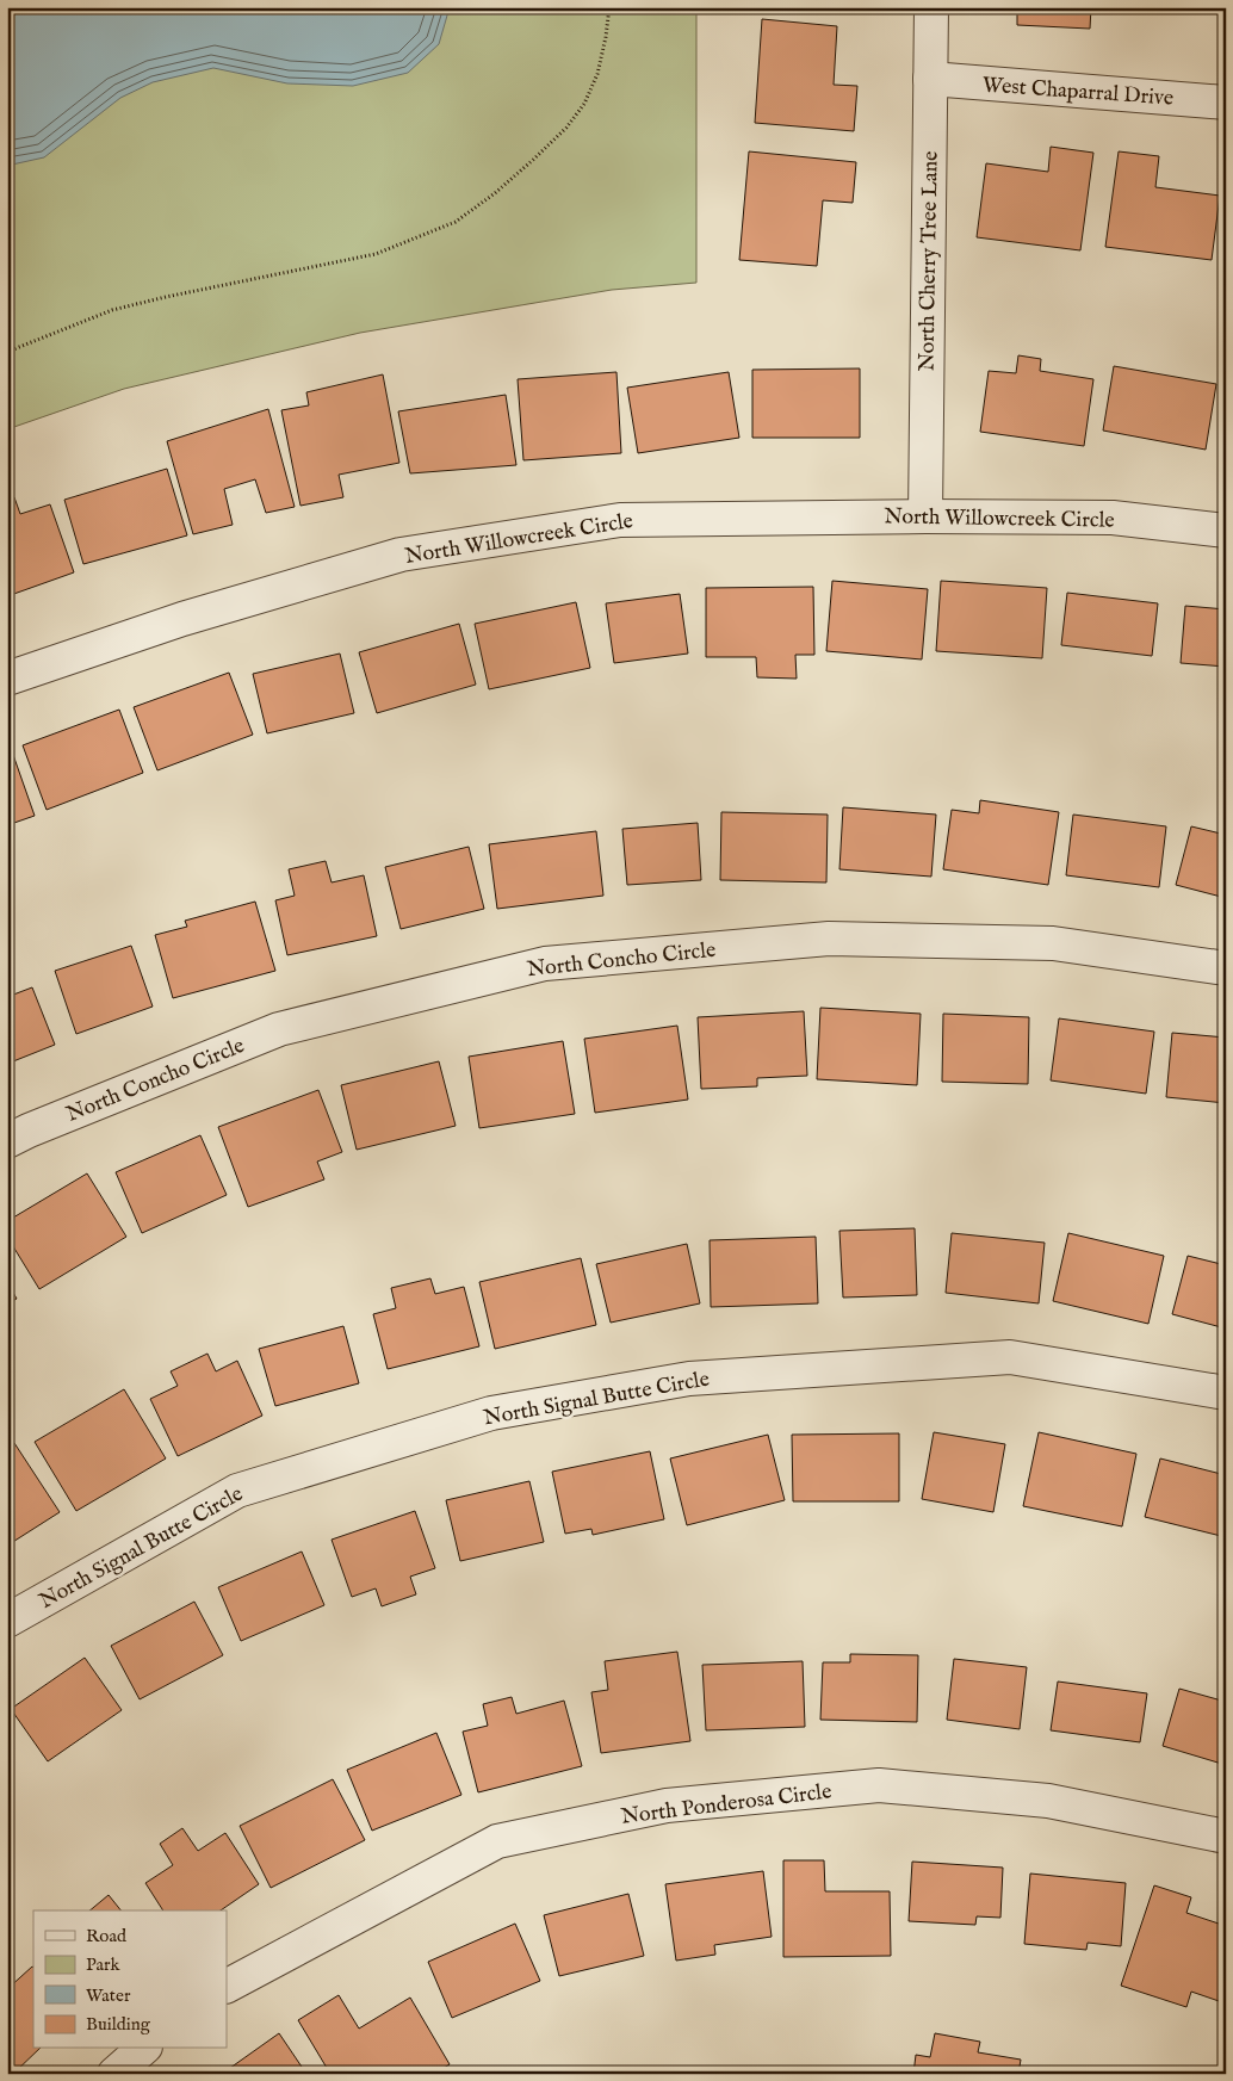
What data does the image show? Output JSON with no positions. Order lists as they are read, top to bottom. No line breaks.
{"streets":{"street":["West Chaparral Drive","North Cherry Tree Lane","North Willowcreek Circle","North Concho Circle","North Signal Butte Circle","North Ponderosa Circle"]},"crossings":[["West Chaparral Drive","North Cherry Tree Lane"],["North Cherry Tree Lane","North Willowcreek Circle"]],"legend":["Road","Park","Water","Building"]}
